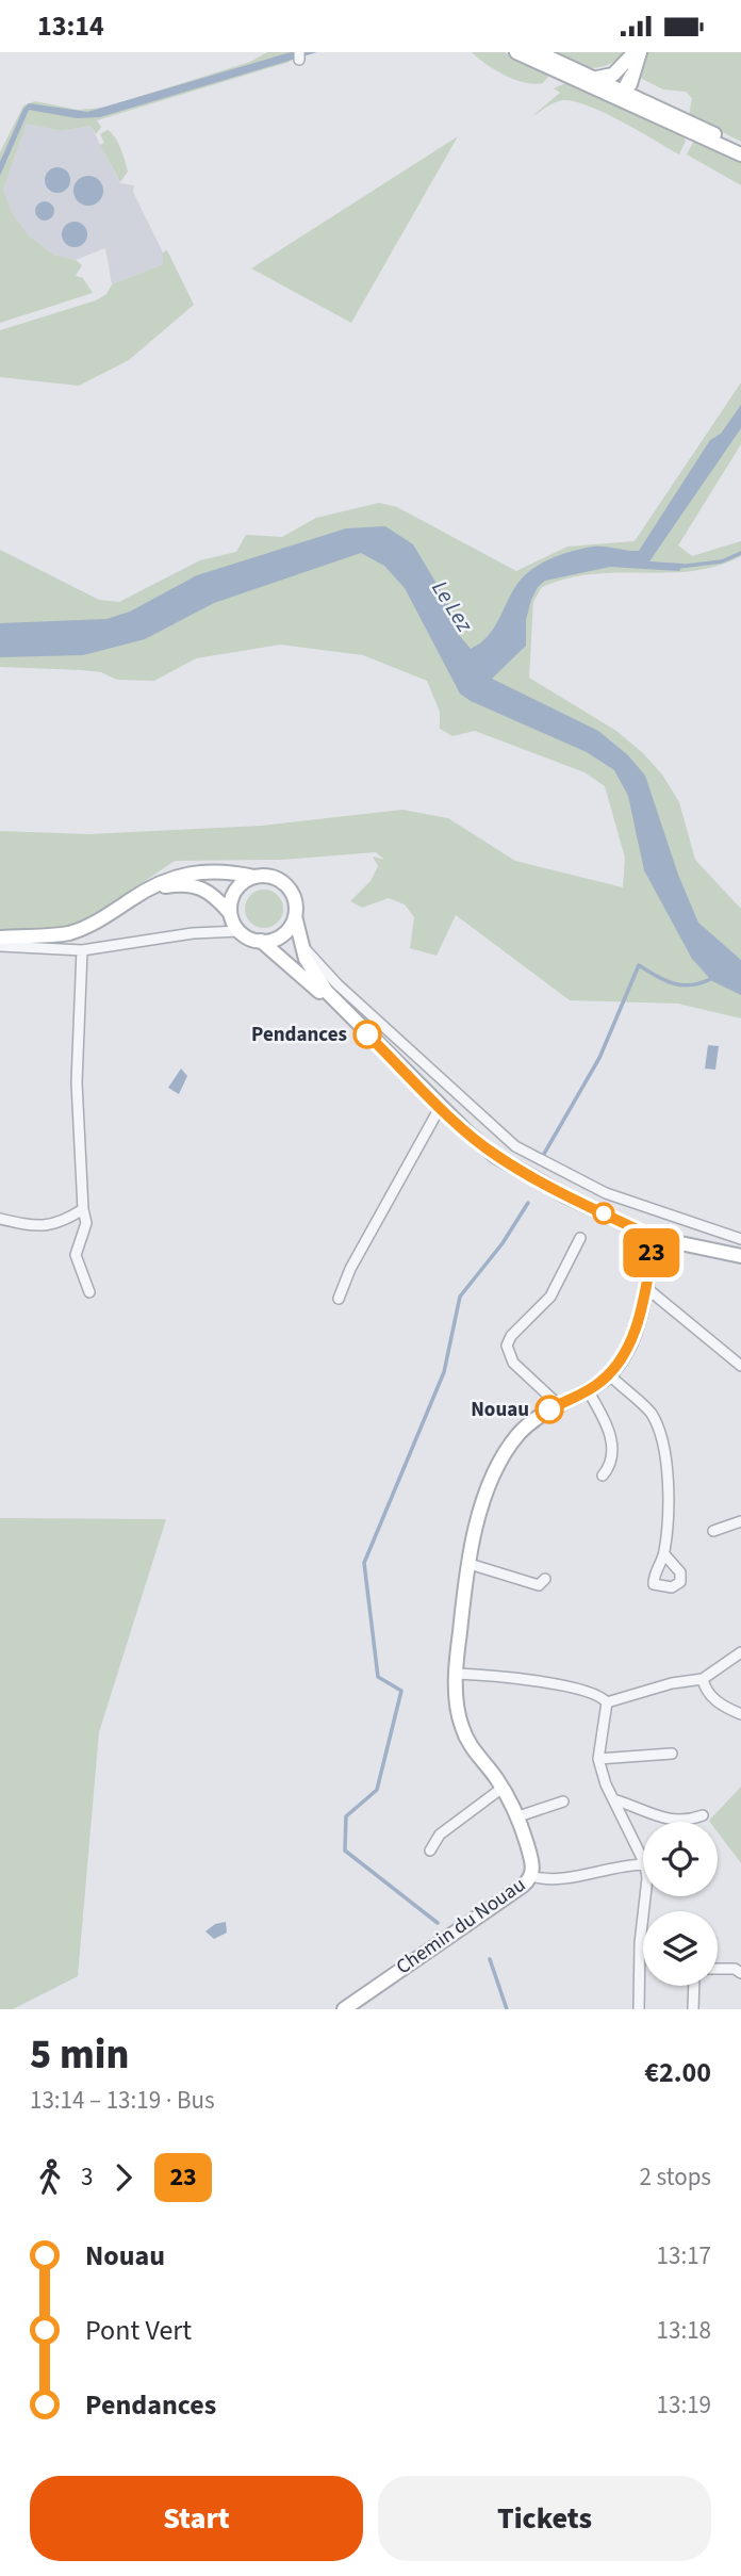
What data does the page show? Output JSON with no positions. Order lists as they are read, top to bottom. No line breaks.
{"streets":{"street":["Chemin du Nouau"]},"water":["Le Lez"],"places":["Pendances","Nouau"],"lines":["bus line 23"],"page":{"status":"13:14","on_map":"23","heading":["5 min","13:14 – 13:19 · Bus","€2.00"],"legs":["3","23","2 stops"],"list":[{"name":"Nouau","value":"13:17"},{"name":"Pont Vert","value":"13:18"},{"name":"Pendances","value":"13:19"}],"buttons":["Start","Tickets"]}}
